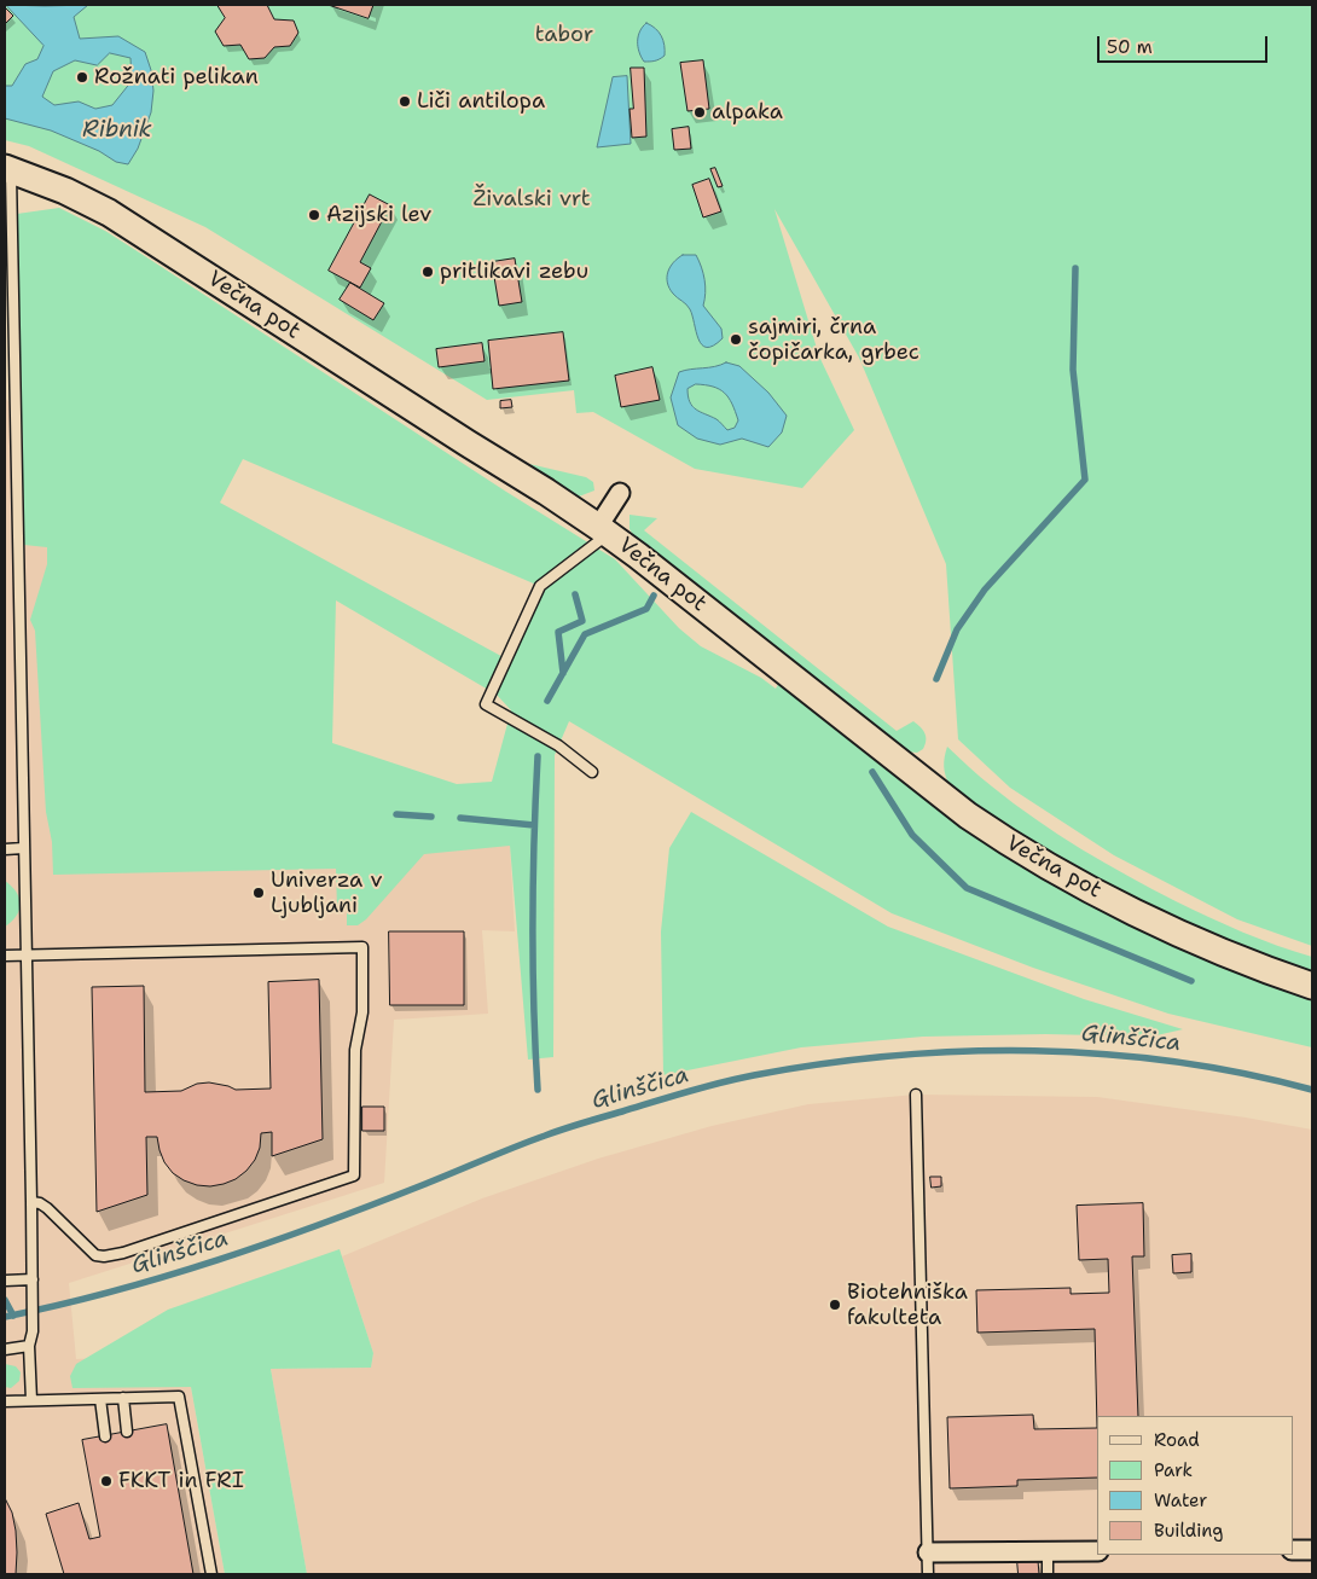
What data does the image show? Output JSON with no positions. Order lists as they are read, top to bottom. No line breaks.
{"streets":{"main road":["Večna pot"]},"water":["Ribnik","Glinščica"],"parks":["tabor","Živalski vrt"],"places":["Rožnati pelikan","Liči antilopa","alpaka","Azijski lev","pritlikavi zebu","sajmiri, črna čopičarka, grbec","Univerza v Ljubljani","Biotehniška fakulteta","FKKT in FRI"],"legend":["Road","Park","Water","Building"],"scale_bar":"50 m"}
